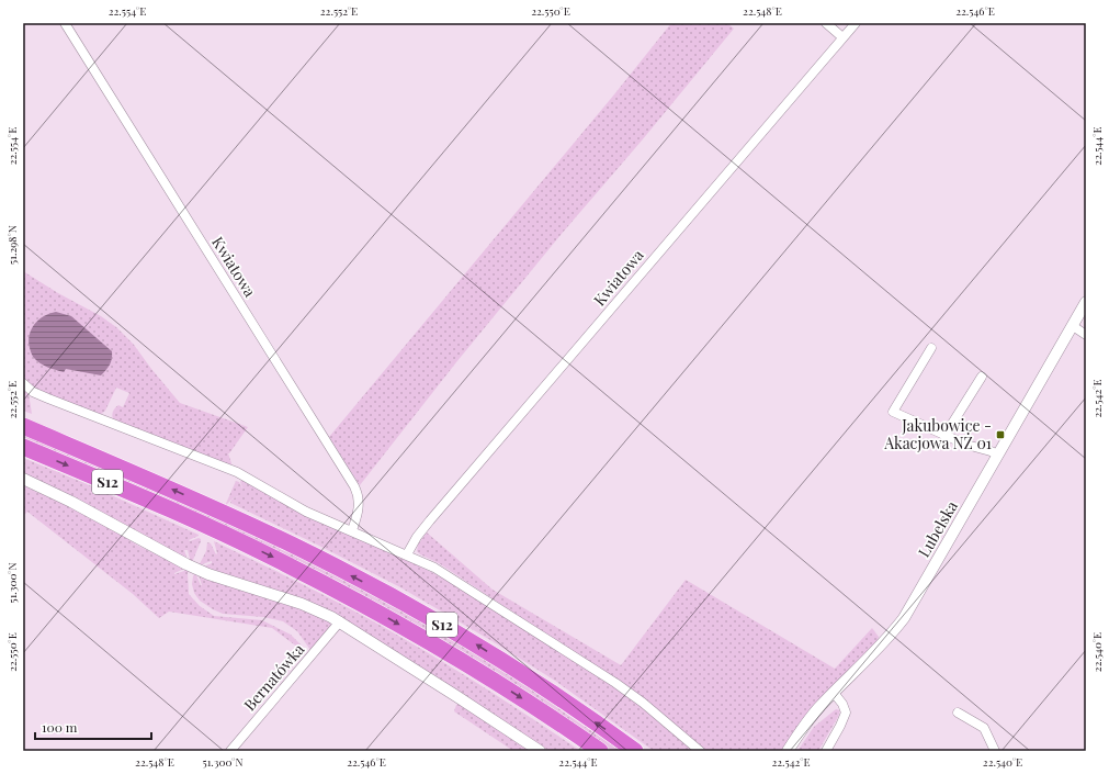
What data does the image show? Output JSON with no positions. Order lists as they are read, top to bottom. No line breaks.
{"streets":{"highway":["S12"],"street":["Kwiatowa","Lubelska","Bernatówka"]},"places":{"transit":["Jakubowice - Akacjowa NŻ 01"]},"scale_bar":"100 m","coordinates":["22.554°E","22.552°E","22.550°E","22.548°E","22.546°E","22.544°E","51.298°N","22.542°E","51.300°N","22.540°E"]}
